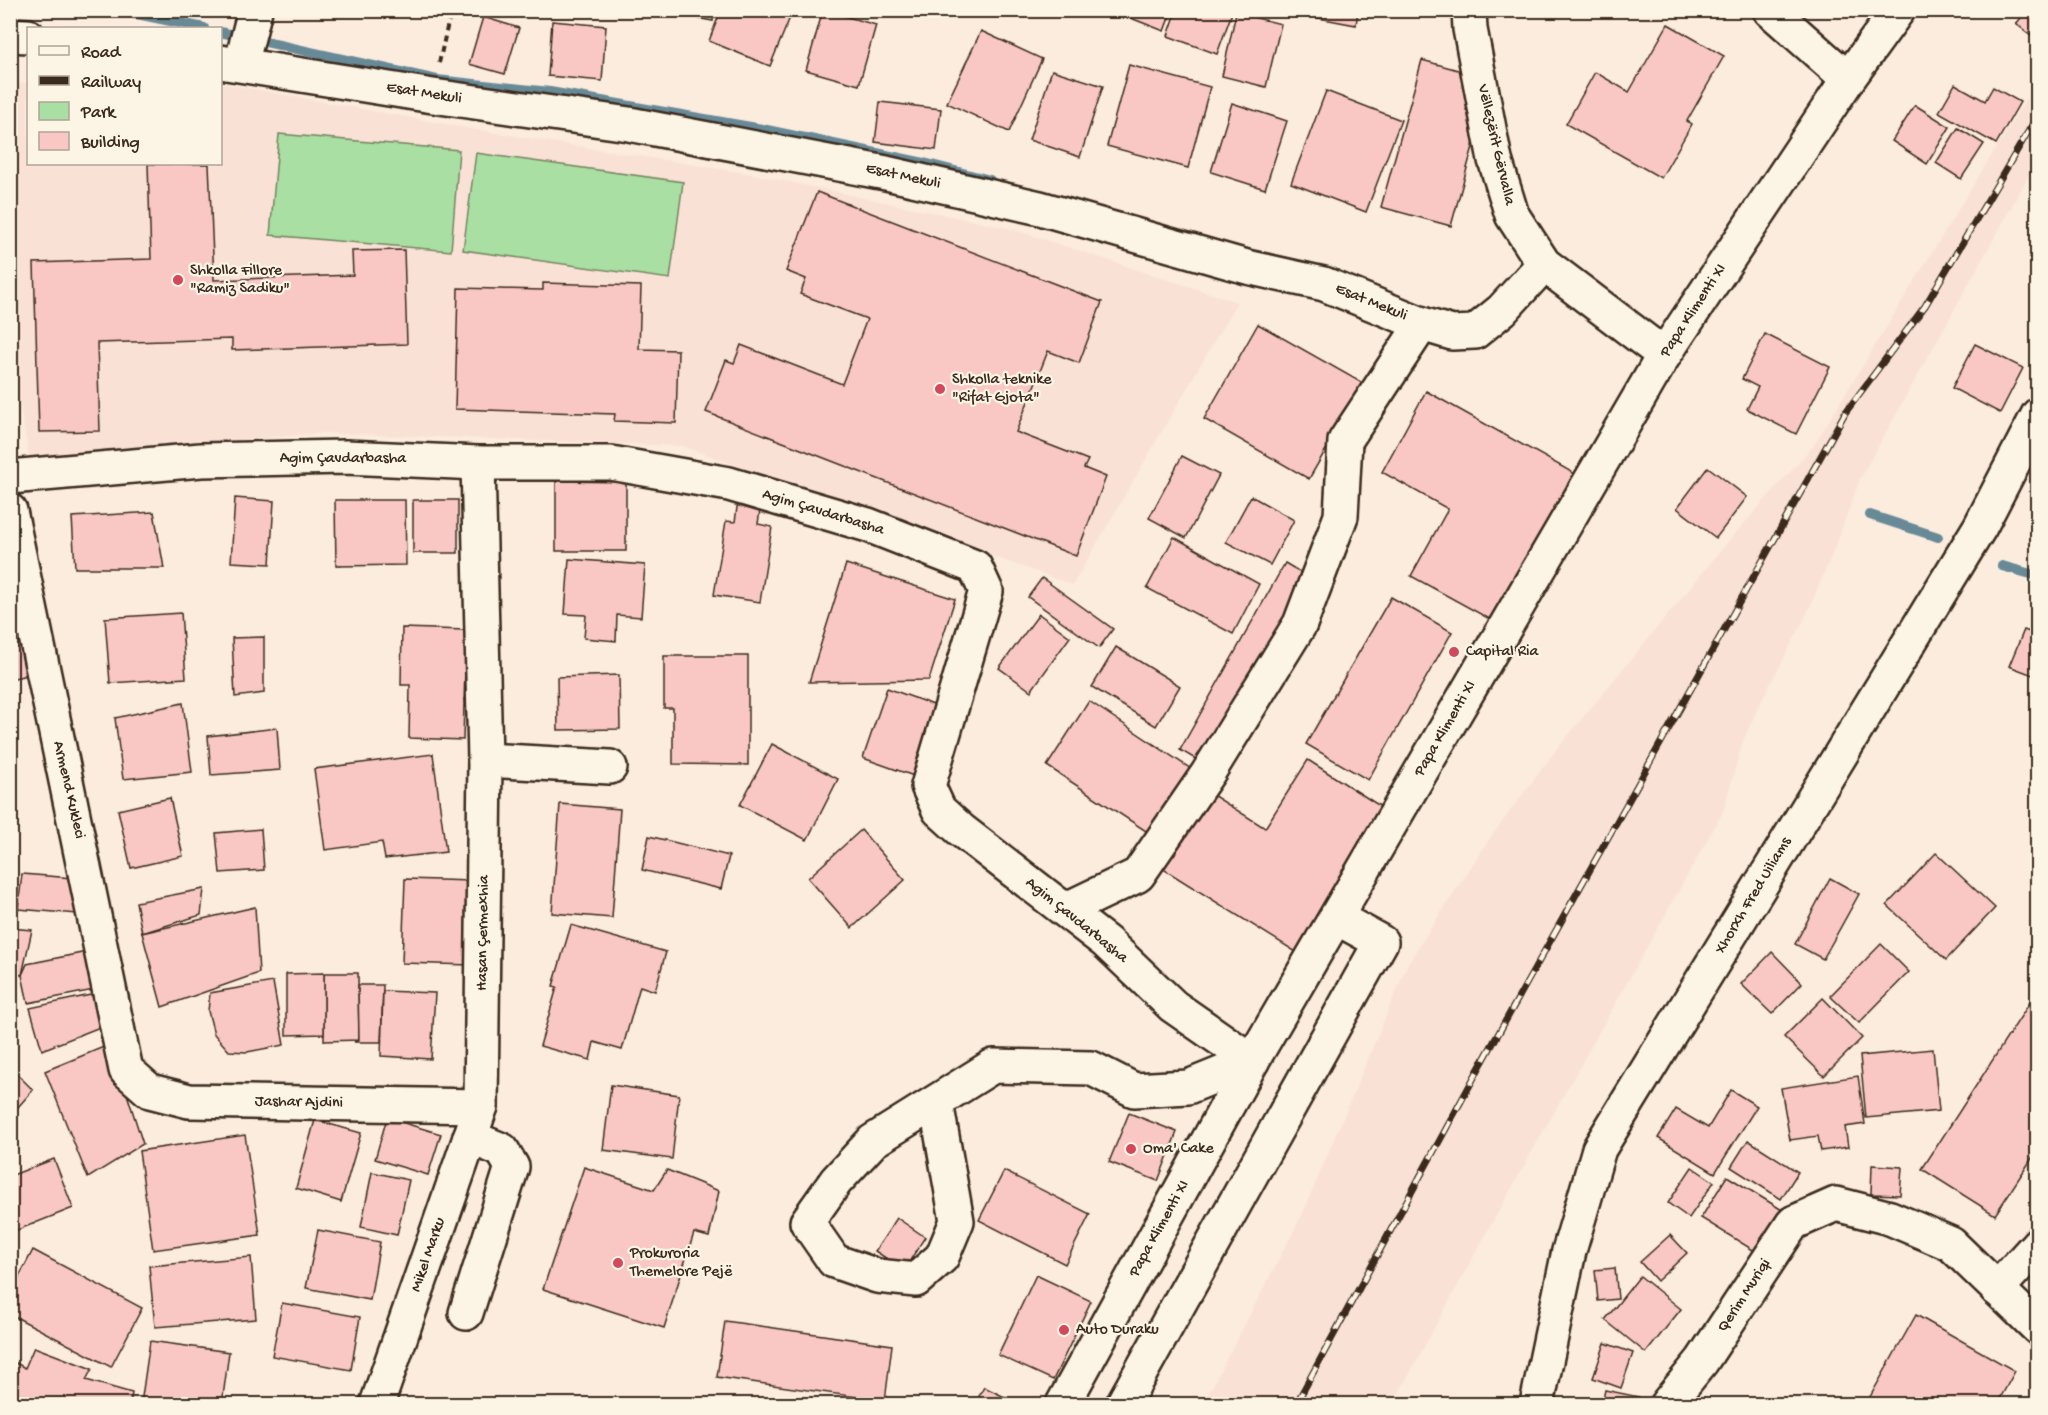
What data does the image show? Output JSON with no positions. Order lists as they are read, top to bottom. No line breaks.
{"streets":{"street":["Esat Mekuli","Vëllezërit Gërvalla","Papa Klimenti XI","Agim Çavdarbasha","Armend Kukleci","Xhorxh Fred Uiliams","Hasan Çermexhia","Jashar Ajdini","Mikel Marku","Qerim Muriqi"]},"crossings":[["Esat Mekuli","Vëllezërit Gërvalla"],["Vëllezërit Gërvalla","Papa Klimenti XI"],["Papa Klimenti XI","Agim Çavdarbasha"],["Agim Çavdarbasha","Hasan Çermexhia"],["Armend Kukleci","Jashar Ajdini"],["Hasan Çermexhia","Jashar Ajdini"],["Hasan Çermexhia","Mikel Marku"],["Jashar Ajdini","Mikel Marku"]],"places":["Shkolla Fillore \"Ramiz Sadiku\"","Shkolla teknike \"Rifat Gjota\"","Capital Ria","Oma' Cake","Prokuroria Themelore Pejë","Auto Duraku"],"legend":["Road","Railway","Park","Building"]}
